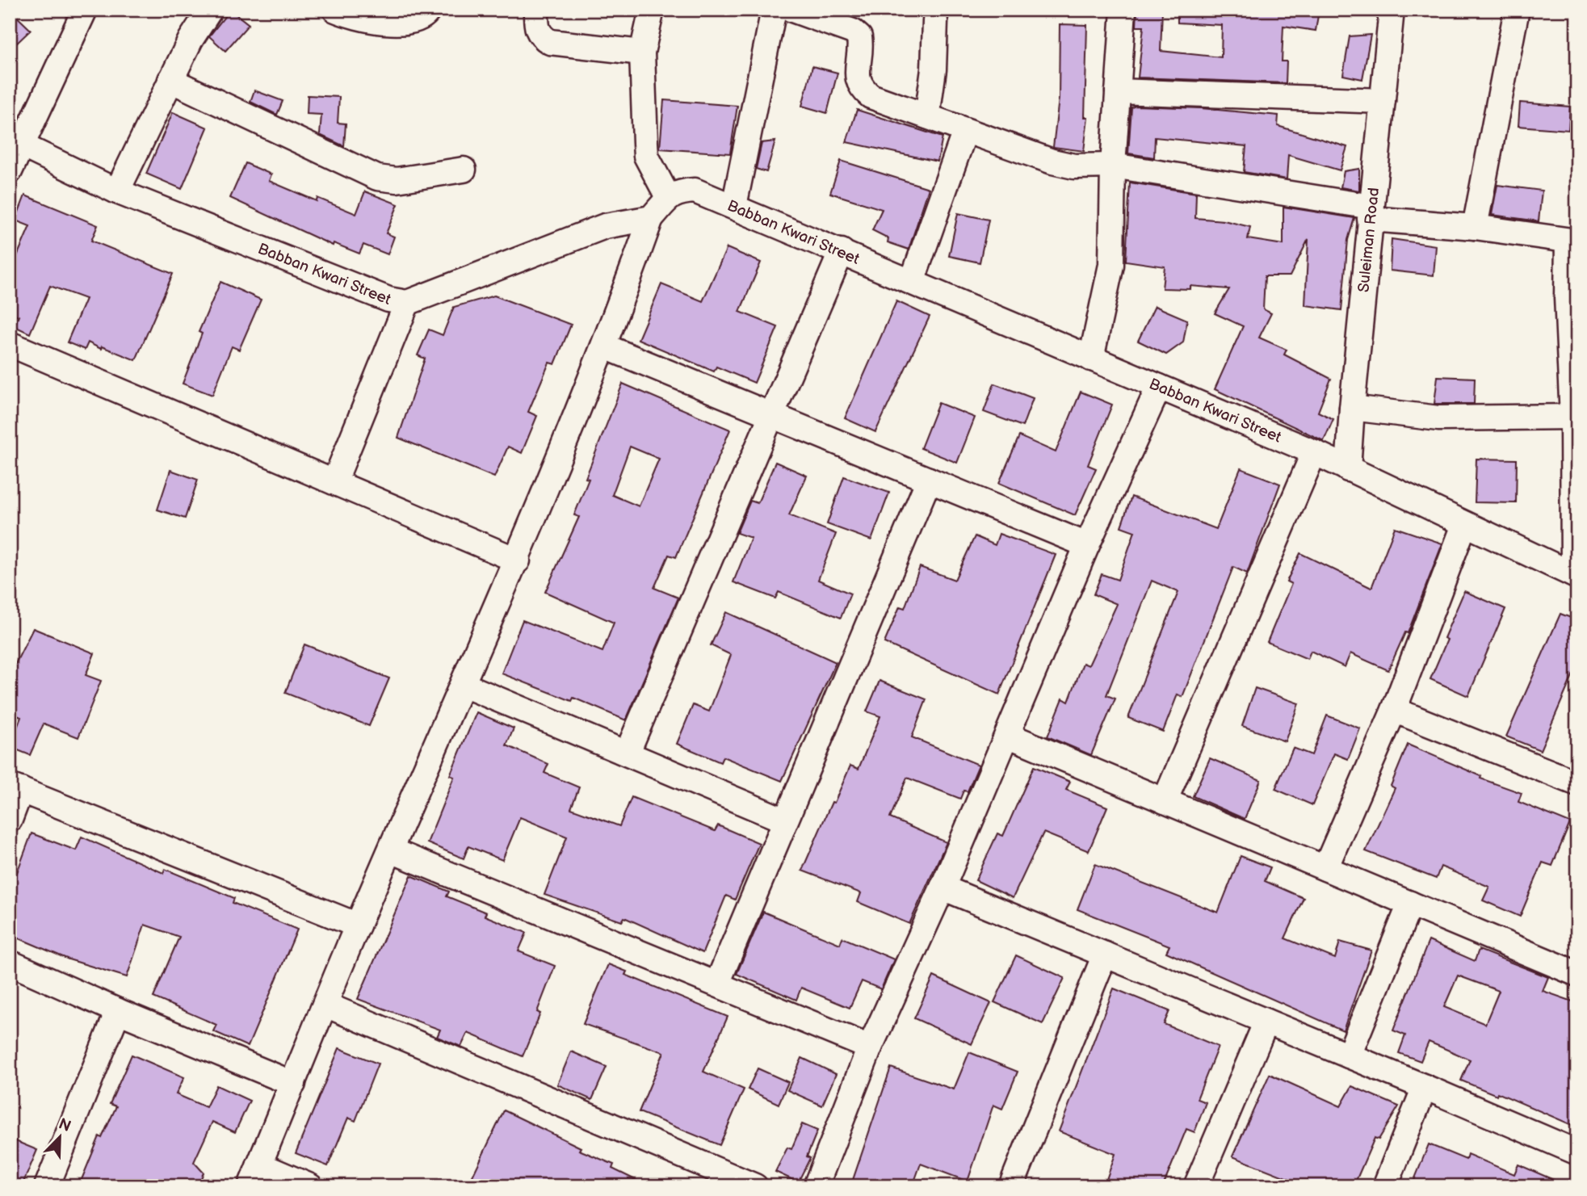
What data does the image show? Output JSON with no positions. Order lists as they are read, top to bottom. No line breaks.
{"streets":{"street":["Babban Kwari Street","Suleiman Road"]},"crossings":[["Babban Kwari Street","Suleiman Road"]],"north":"top right"}
